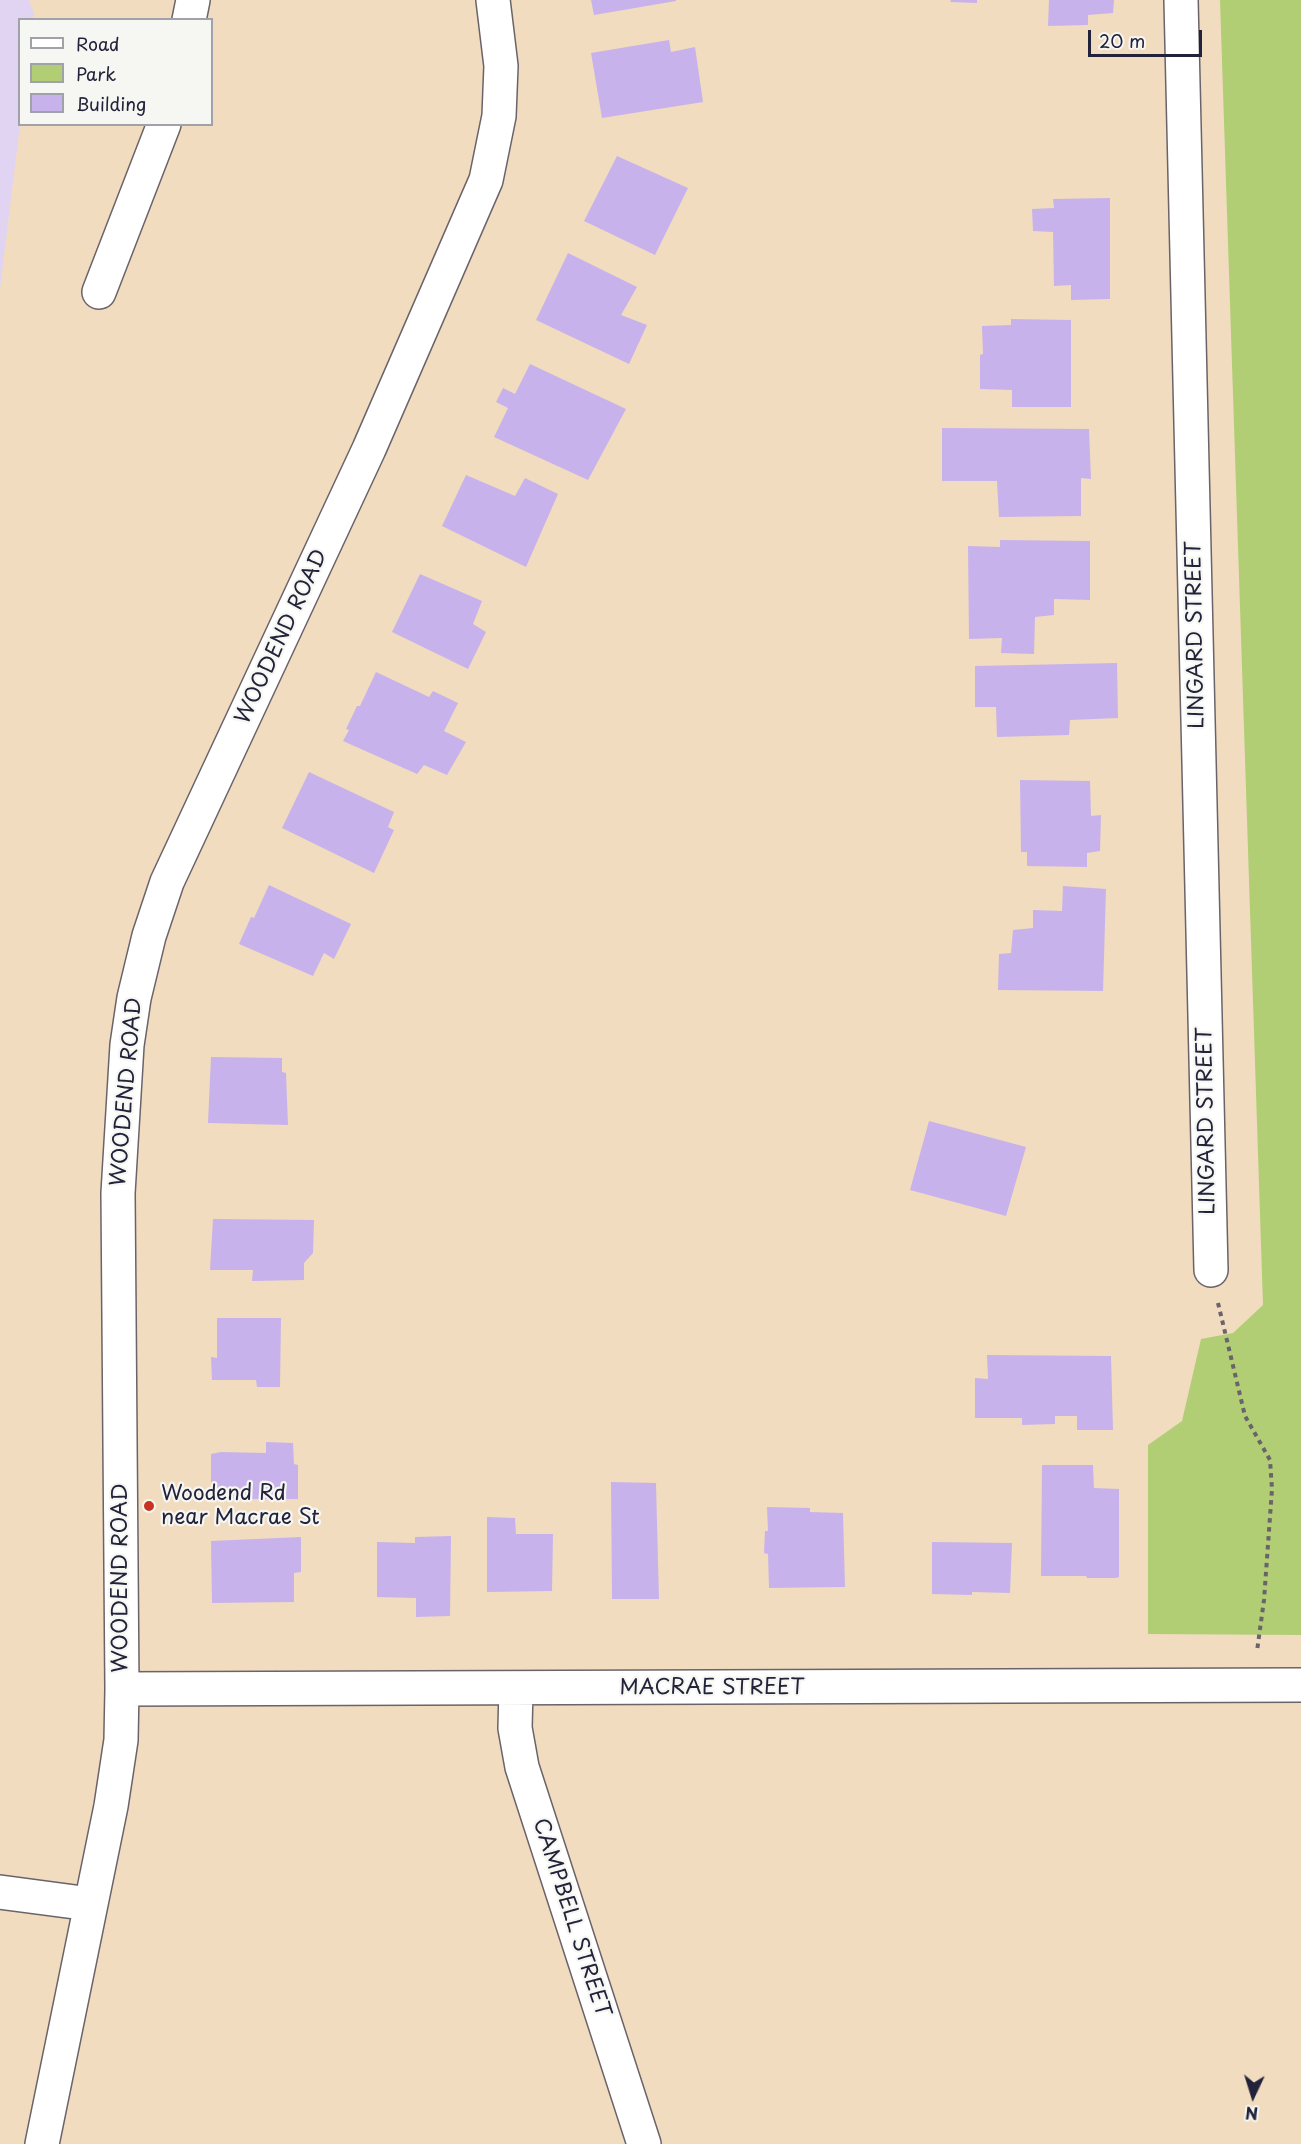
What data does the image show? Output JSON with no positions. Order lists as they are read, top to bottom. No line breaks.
{"streets":{"street":["LINGARD STREET","WOODEND ROAD","MACRAE STREET","CAMPBELL STREET"]},"crossings":[["WOODEND ROAD","MACRAE STREET"],["MACRAE STREET","CAMPBELL STREET"]],"places":["Woodend Rd near Macrae St"],"legend":["Road","Park","Building"],"scale_bar":"20 m","north":"bottom"}
